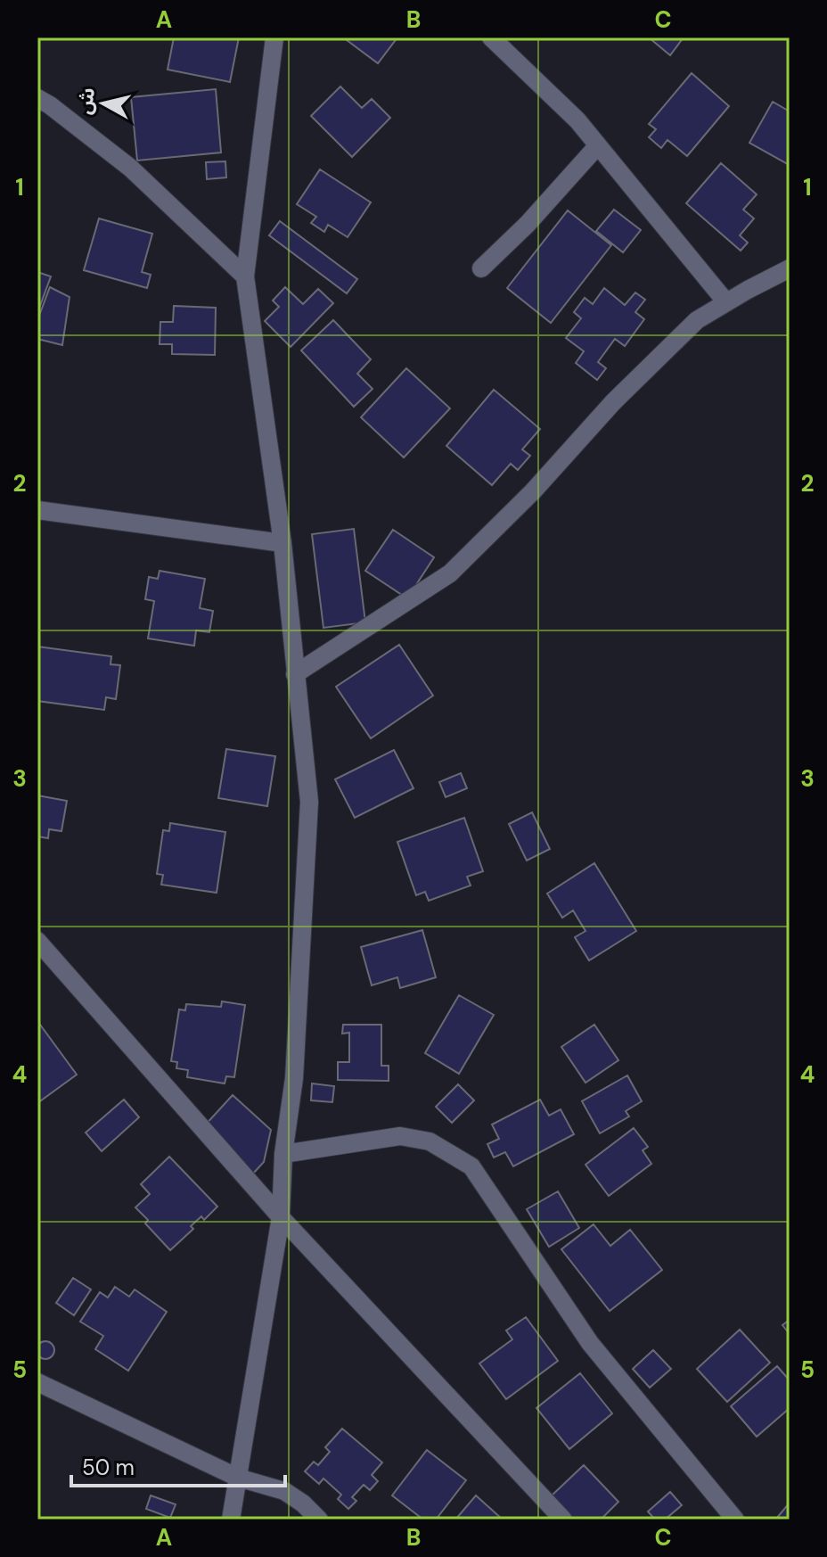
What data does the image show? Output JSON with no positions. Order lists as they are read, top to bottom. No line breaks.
{"scale_bar":"50 m","north":"left","grid":{"columns":["A","B","C"],"rows":["1","2","3","4","5"]}}
